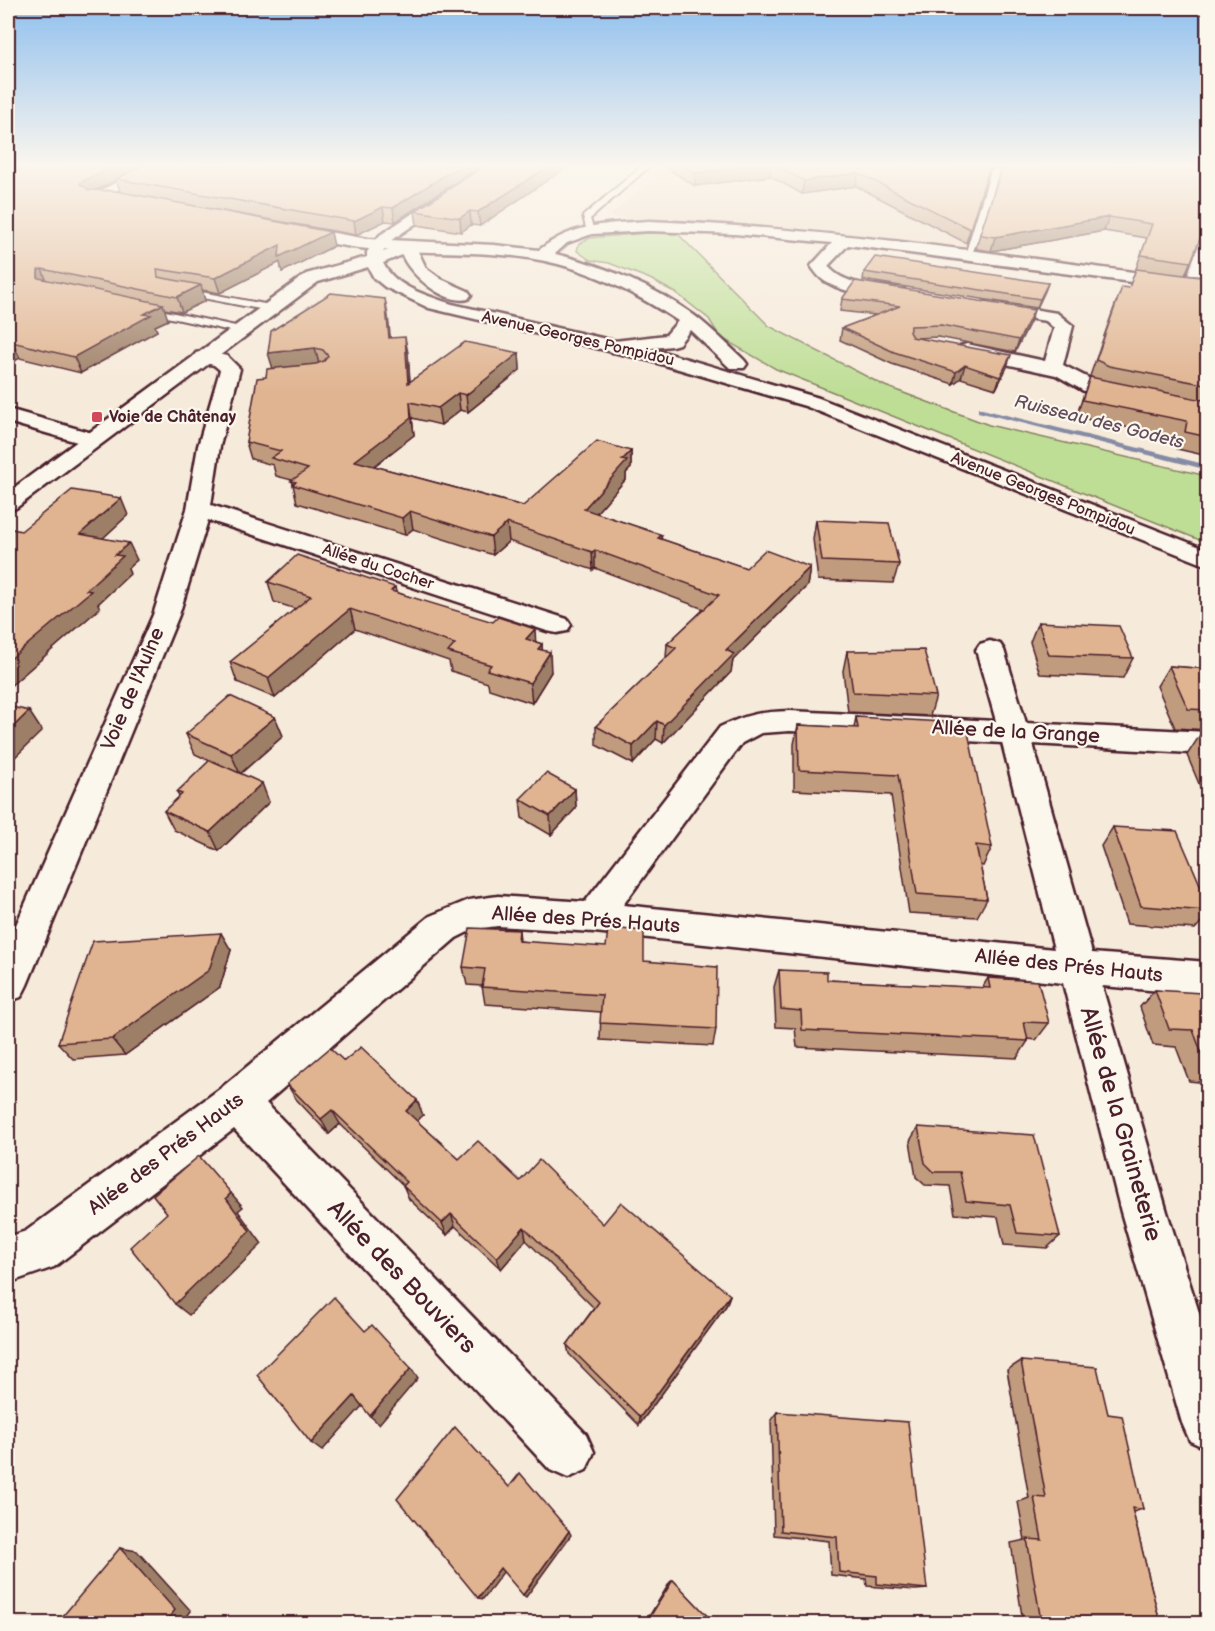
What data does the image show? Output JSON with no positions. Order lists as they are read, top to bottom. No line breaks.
{"streets":{"street":["Avenue Georges Pompidou","Allée du Cocher","Voie de l'Aulne","Allée de la Grange","Allée des Prés Hauts","Allée de la Graineterie","Allée des Bouviers"]},"crossings":[["Allée du Cocher","Voie de l'Aulne"],["Allée de la Grange","Allée des Prés Hauts"],["Allée de la Grange","Allée de la Graineterie"],["Allée des Prés Hauts","Allée de la Graineterie"],["Allée des Prés Hauts","Allée des Bouviers"]],"water":["Ruisseau des Godets"],"places":{"transit":["Voie de Châtenay"]}}
